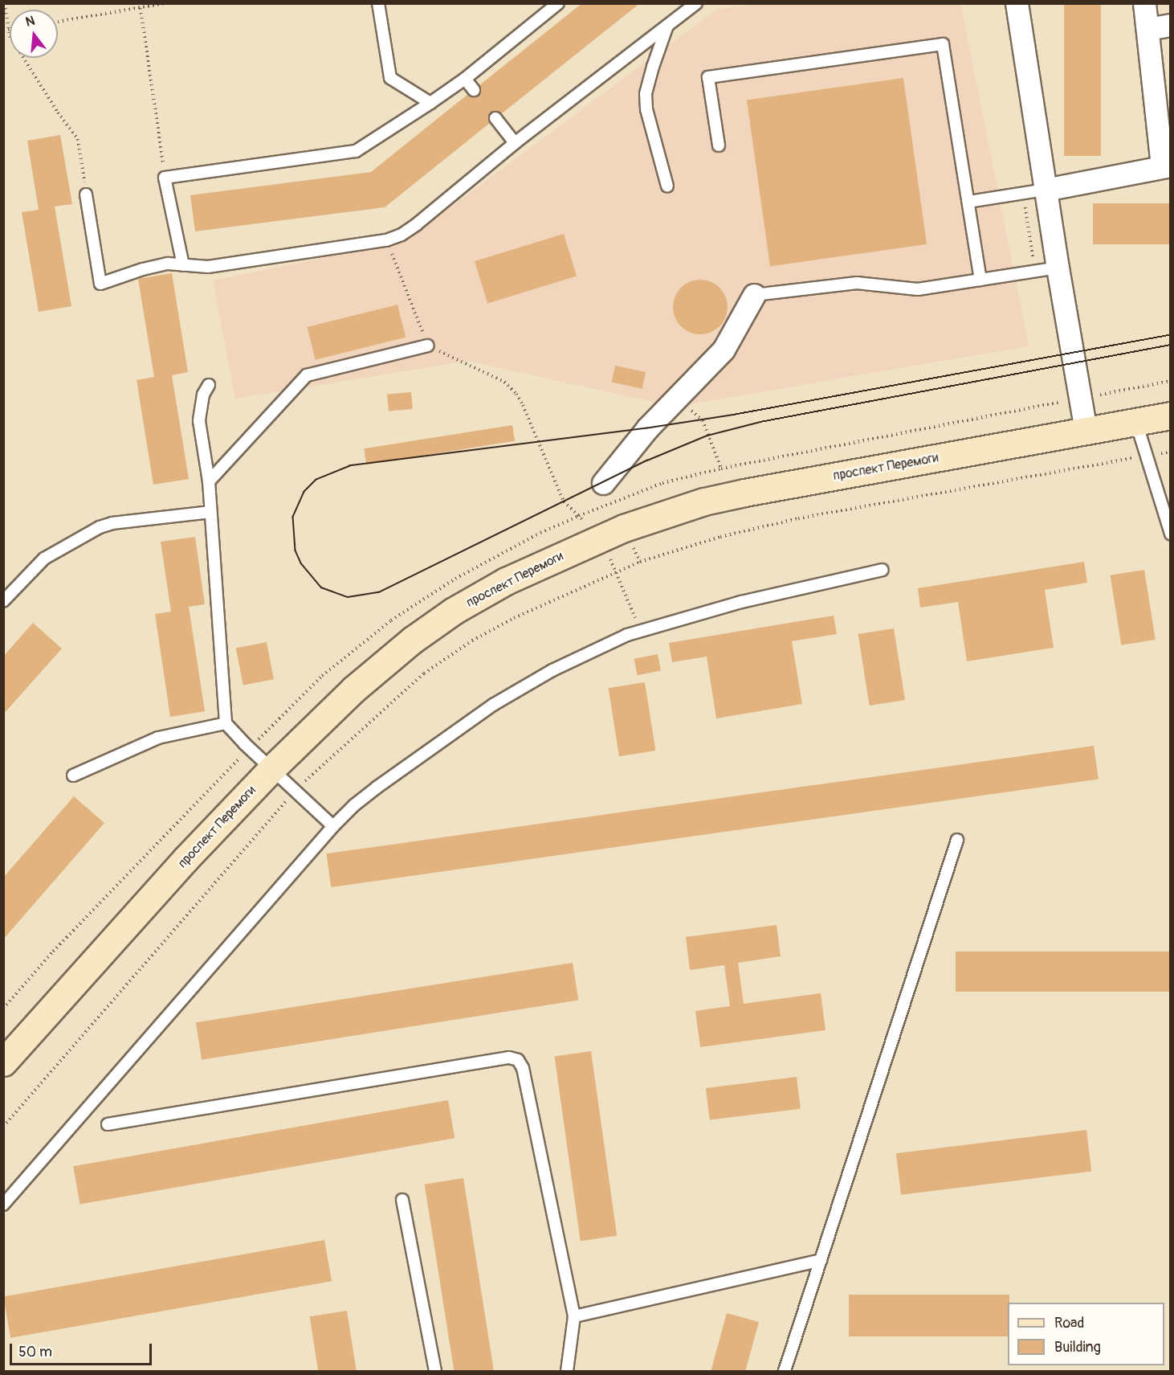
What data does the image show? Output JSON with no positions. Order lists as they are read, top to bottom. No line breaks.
{"streets":{"main road":["проспект Перемоги"]},"legend":["Road","Building"],"scale_bar":"50 m","north":"top"}
